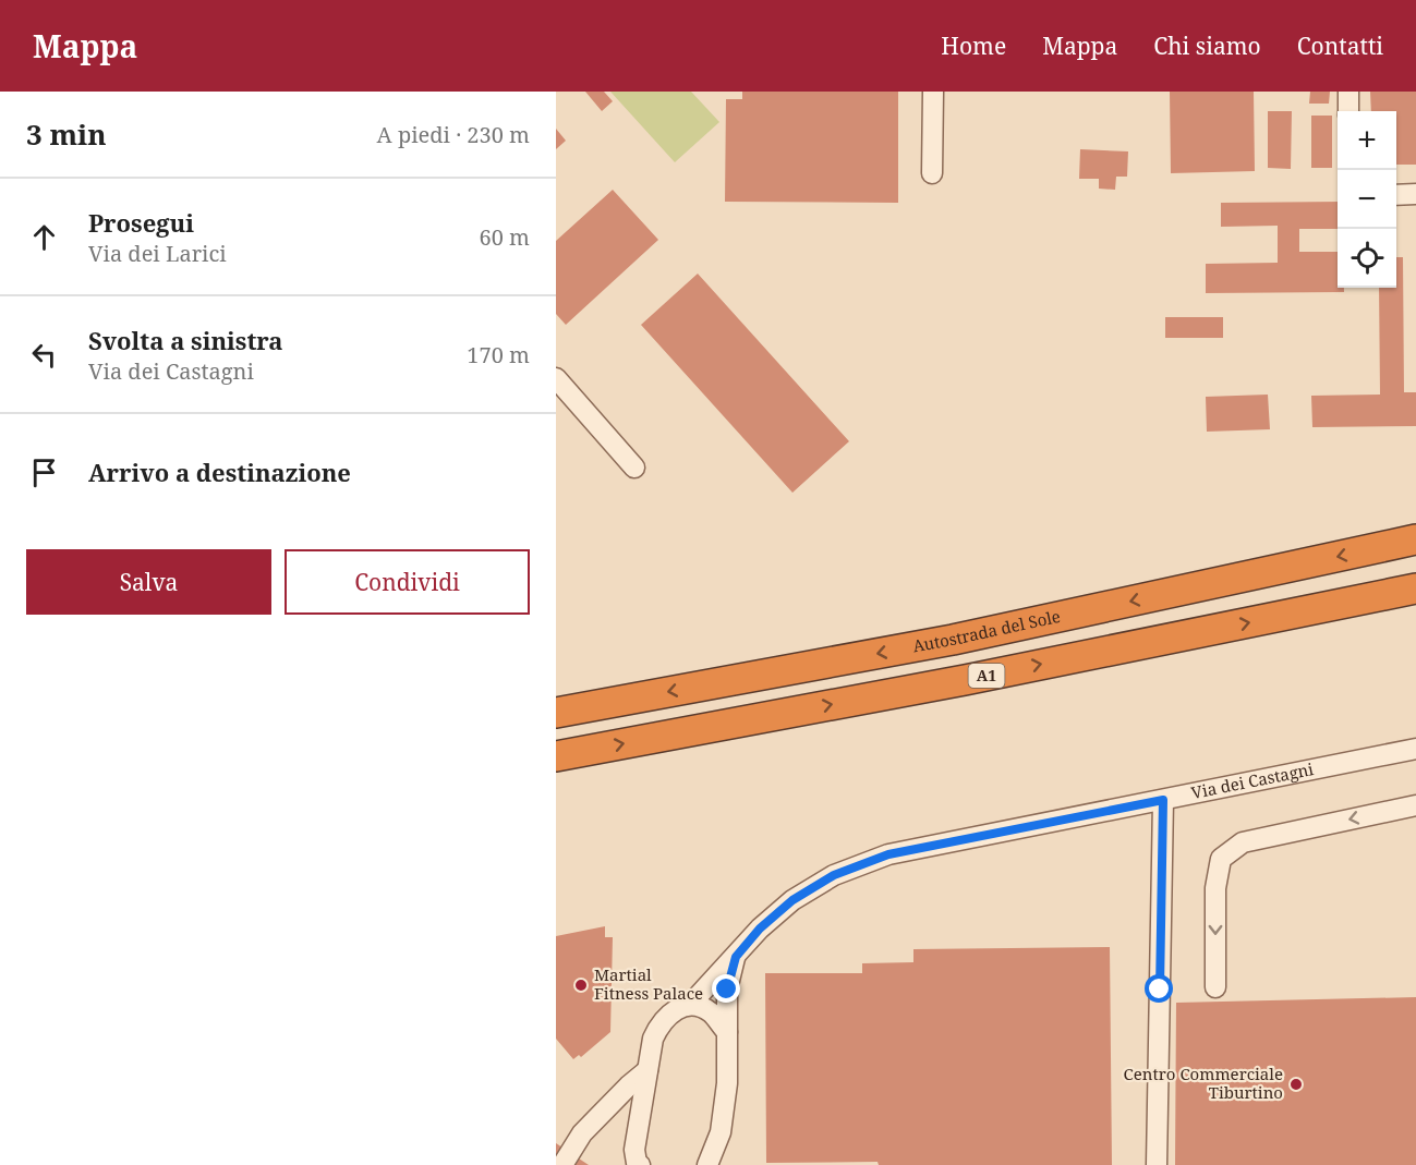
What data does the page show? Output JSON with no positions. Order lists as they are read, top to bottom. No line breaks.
{"streets":{"highway":["Autostrada del Sole","A1"],"street":["Via dei Castagni"]},"places":["Martial Fitness Palace","Centro Commerciale Tiburtino"],"page":{"header":"Mappa","nav":["Home","Mappa","Chi siamo","Contatti"],"heading":["3 min","A piedi · 230 m"],"map_buttons":["+","−"],"list":[["Prosegui","Via dei Larici","60 m"],["Svolta a sinistra","Via dei Castagni","170 m"],"Arrivo a destinazione"],"buttons":["Salva","Condividi"]}}
